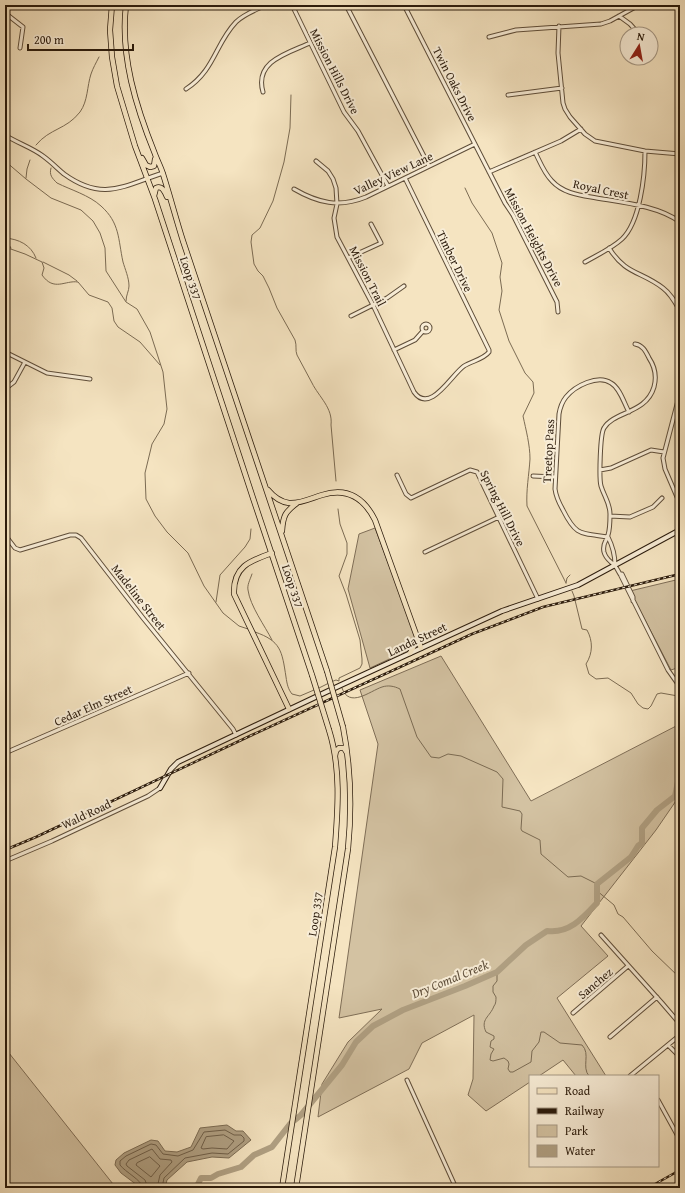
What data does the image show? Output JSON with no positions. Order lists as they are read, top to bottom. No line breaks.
{"streets":{"main road":["Loop 337"],"street":["Mission Hills Drive","Twin Oaks Drive","Valley View Lane","Royal Crest","Mission Heights Drive","Timber Drive","Mission Trail","Treetop Pass","Spring Hill Drive","Madeline Street","Landa Street","Cedar Elm Street","Wald Road","Sanchez"]},"crossings":[["Mission Hills Drive","Valley View Lane"],["Twin Oaks Drive","Valley View Lane"],["Twin Oaks Drive","Mission Heights Drive"],["Valley View Lane","Timber Drive"],["Valley View Lane","Mission Trail"],["Timber Drive","Mission Trail"],["Spring Hill Drive","Landa Street"],["Madeline Street","Landa Street"],["Madeline Street","Cedar Elm Street"],["Landa Street","Wald Road"]],"water":["Dry Comal Creek"],"legend":["Road","Railway","Park","Water"],"scale_bar":"200 m","north":"top"}
